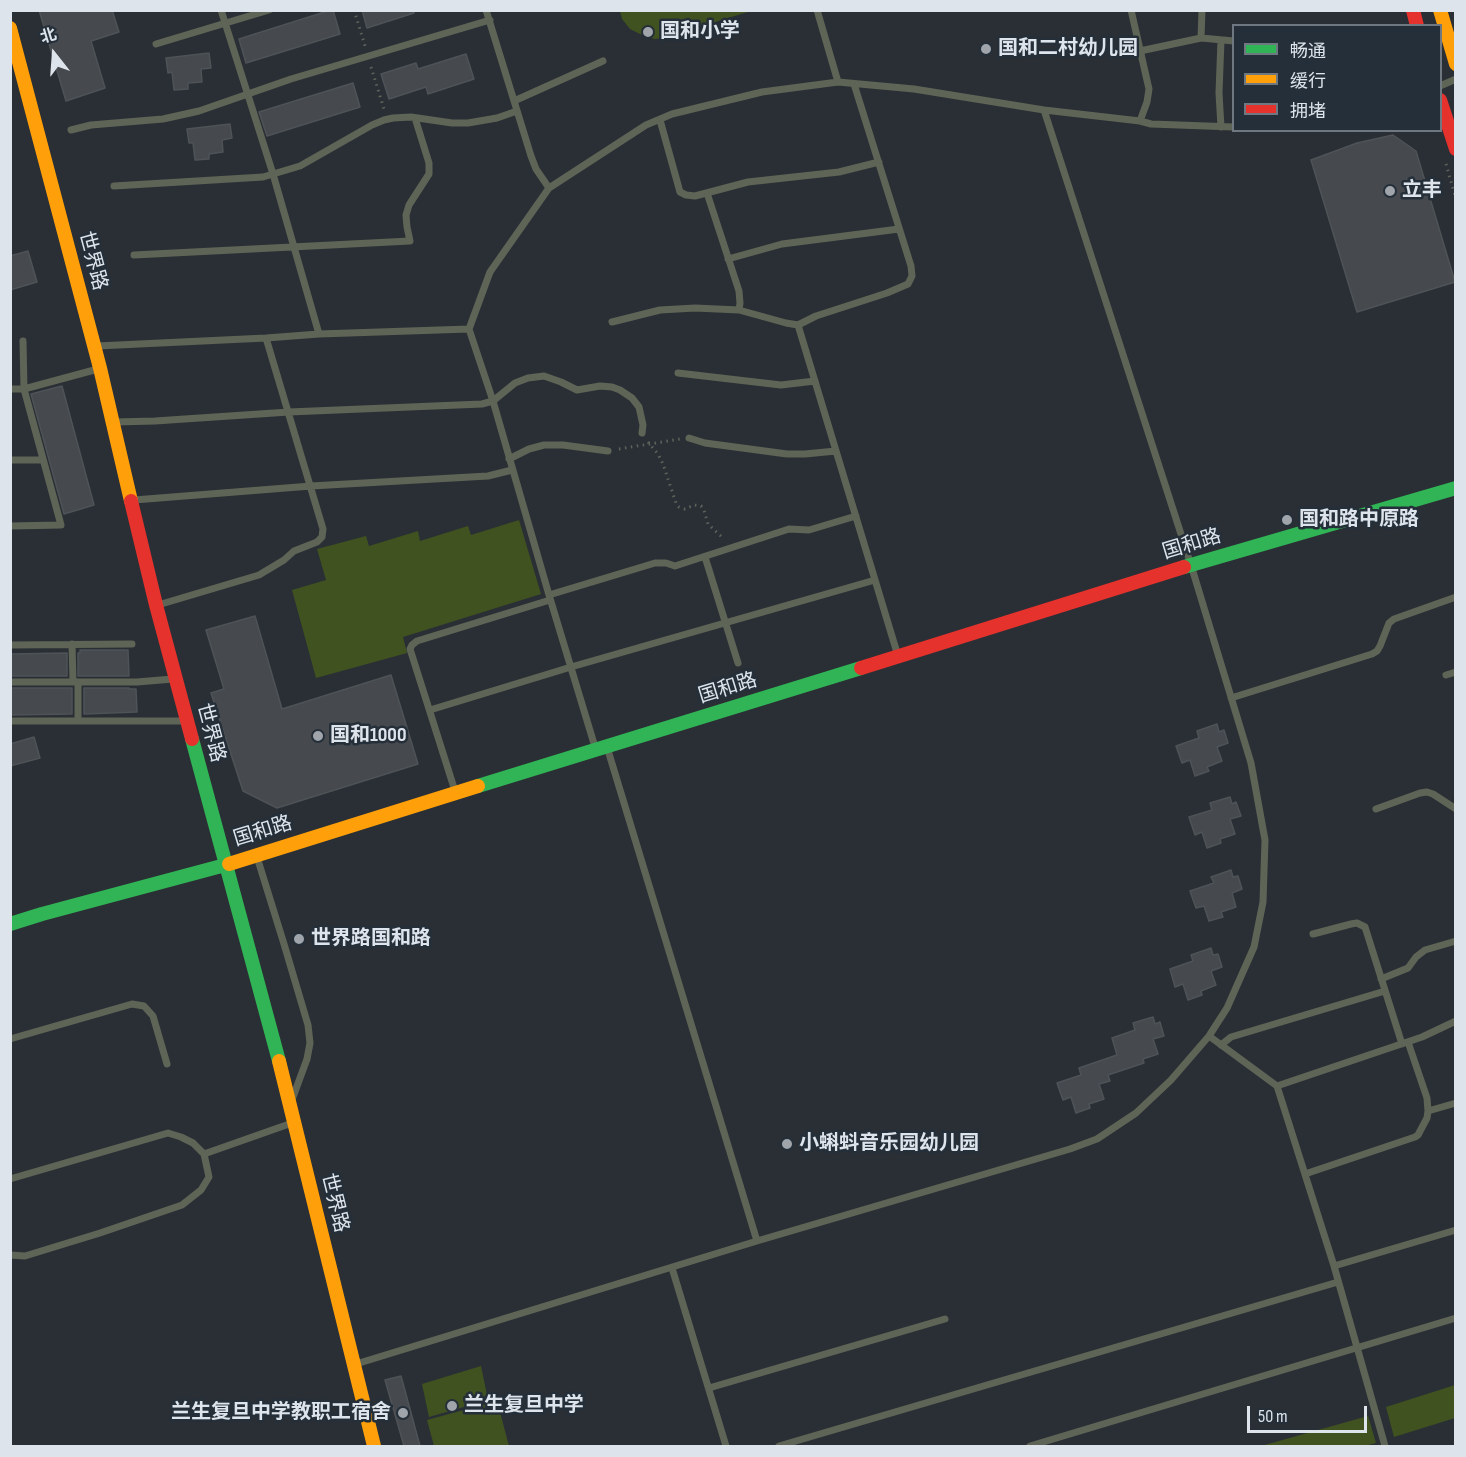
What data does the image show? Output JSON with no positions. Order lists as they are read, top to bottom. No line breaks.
{"streets":{"street":["世界路","国和路"]},"crossings":[["世界路","国和路"]],"places":["国和小学","国和二村幼儿园","立丰","国和路中原路","国和1000","世界路国和路","小蝌蚪音乐园幼儿园","兰生复旦中学","兰生复旦中学教职工宿舍"],"legend":["畅通","缓行","拥堵"],"scale_bar":"50 m","north":"top"}
